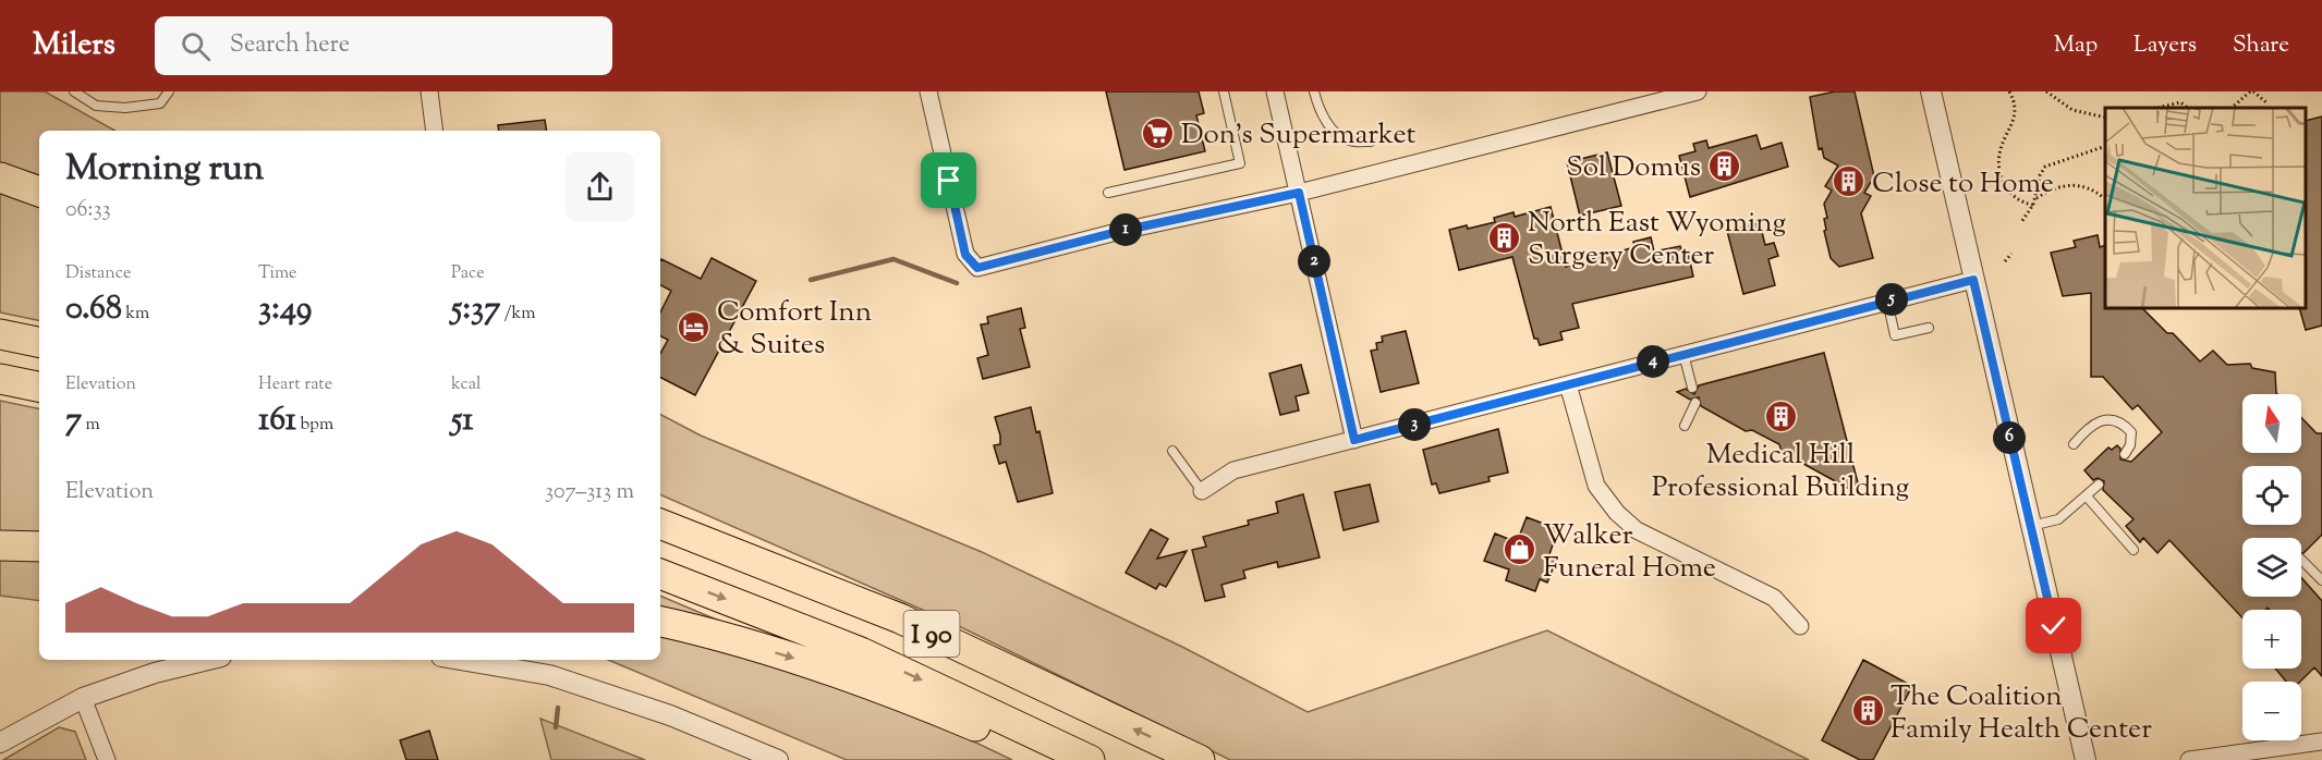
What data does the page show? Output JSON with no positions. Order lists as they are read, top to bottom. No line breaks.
{"streets":{"highway":["I 90"]},"places":{"supermarket":["Don's Supermarket"],"building":["Sol Domus","Close to Home","North East Wyoming Surgery Center","Medical Hill Professional Building","The Coalition Family Health Center"],"hotel":["Comfort Inn & Suites"],"shop":["Walker Funeral Home"]},"north":"top","page":{"header":"Milers","search":"Search here","nav":["Map","Layers","Share"],"heading":["Morning run","06:33"],"pins":["1","2","5","4","3","6"],"stats":[["Distance","0.68 km"],["Time","3:49"],["Pace","5:37 /km"],["Elevation","7 m"],["Heart rate","161 bpm"],["kcal","51"]],"map_buttons":["+","−"],"chart":["Elevation","307–313 m"]}}
